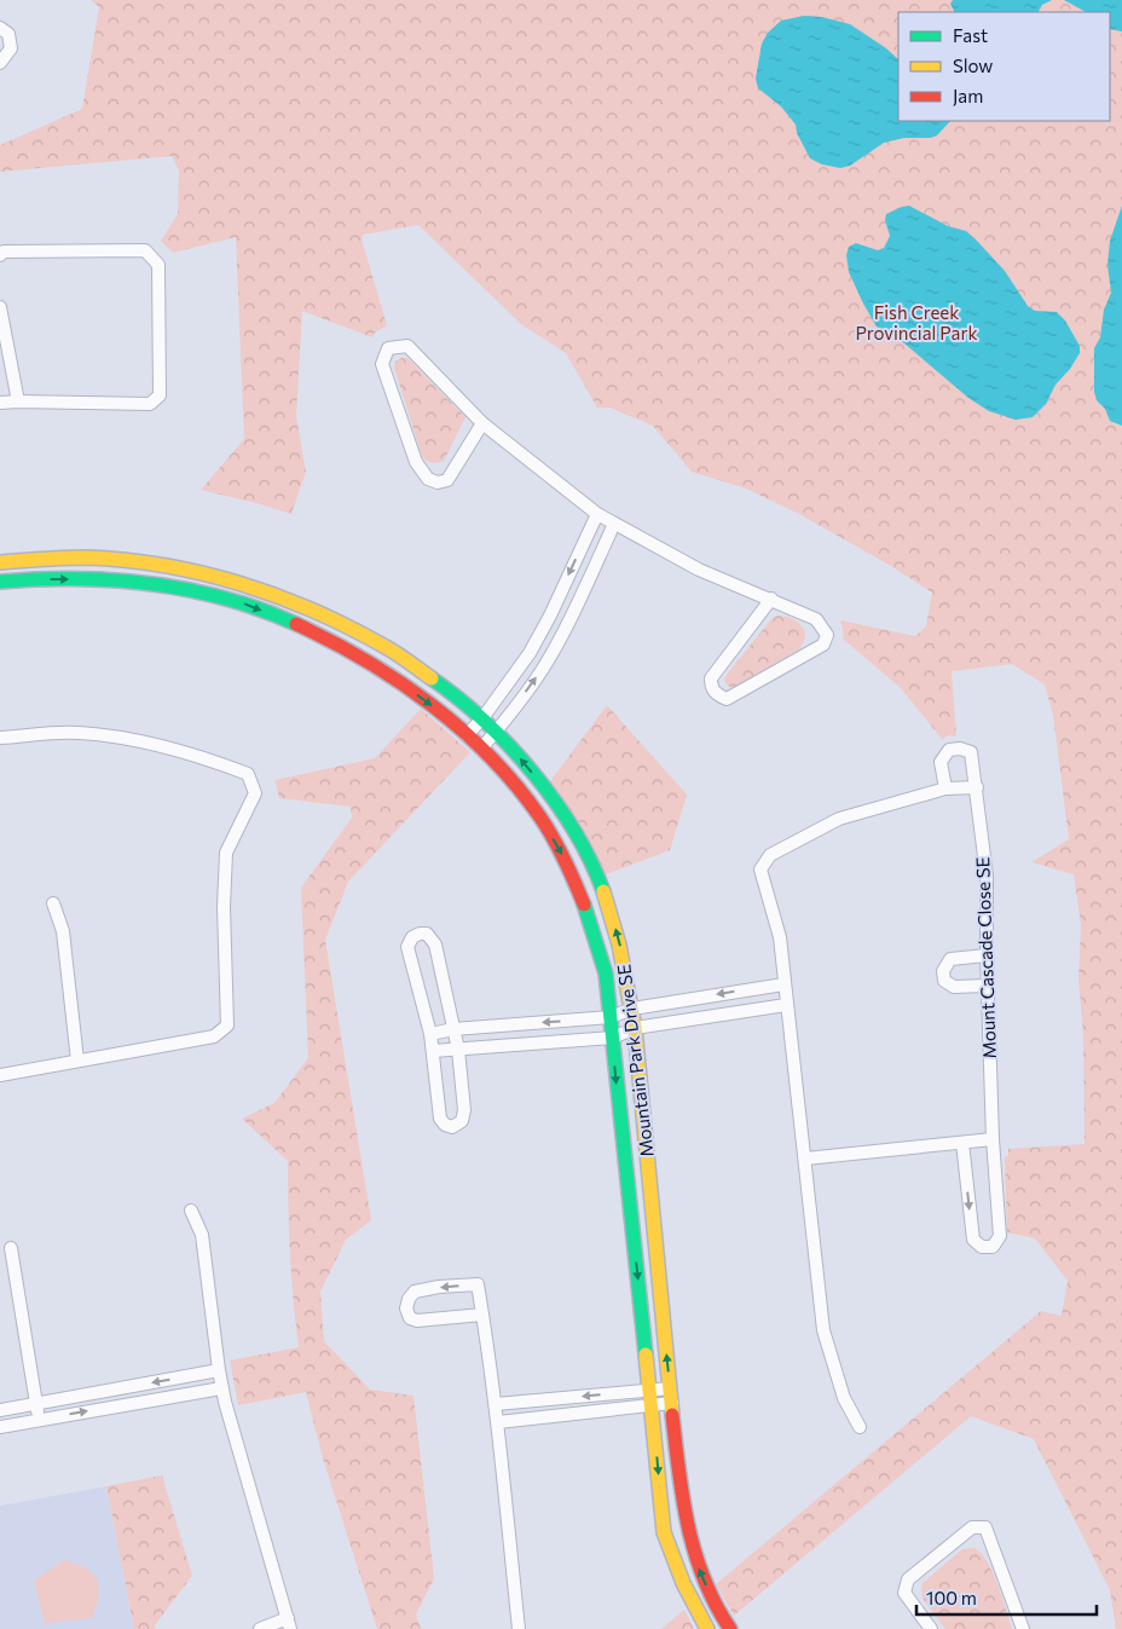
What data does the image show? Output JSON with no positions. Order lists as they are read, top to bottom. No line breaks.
{"streets":{"street":["Mount Cascade Close SE","Mountain Park Drive SE"]},"parks":["Fish Creek Provincial Park"],"legend":["Fast","Slow","Jam"],"scale_bar":"100 m"}
